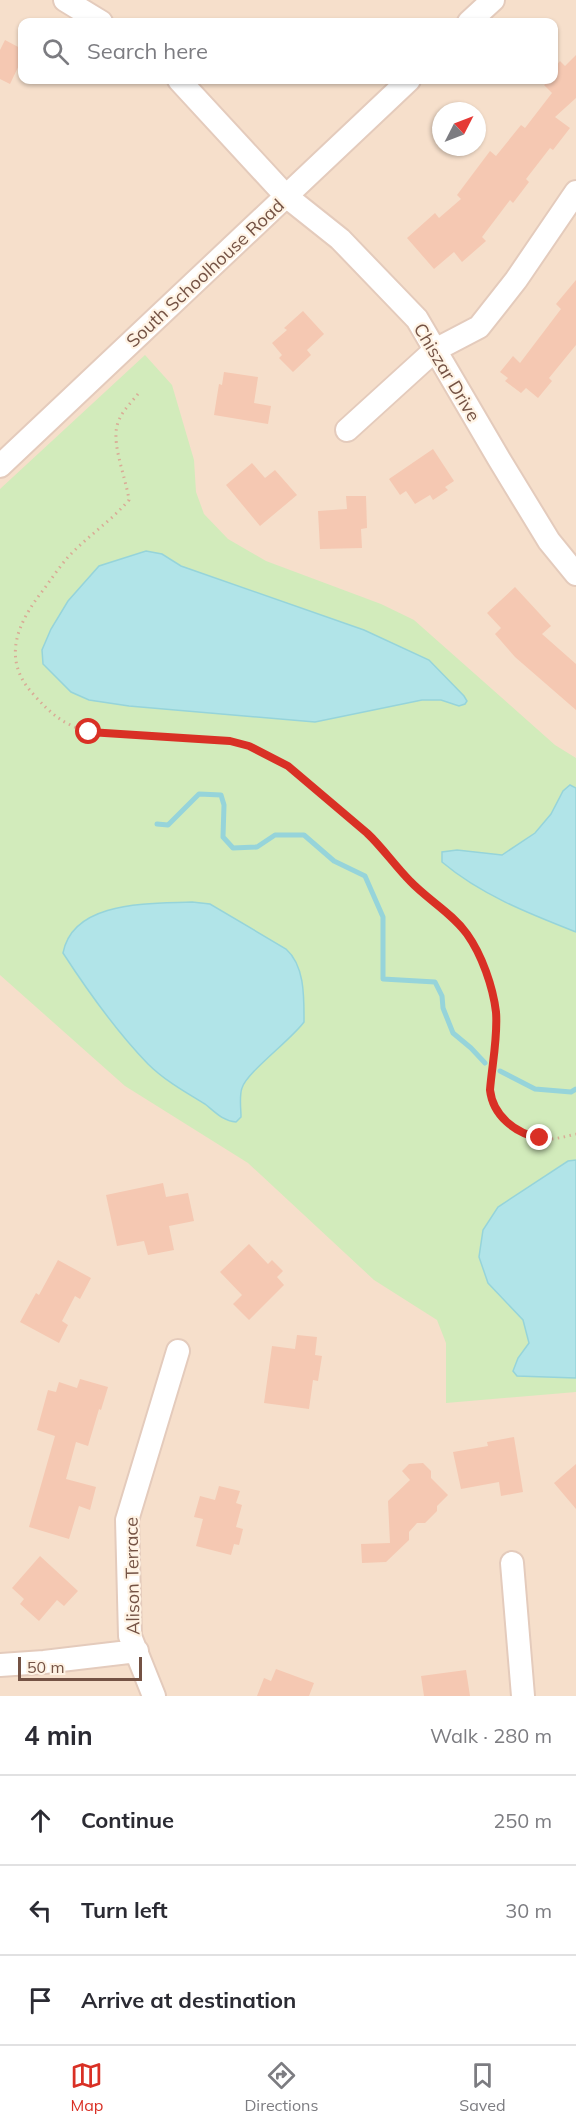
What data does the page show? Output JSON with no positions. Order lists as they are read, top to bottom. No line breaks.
{"streets":{"street":["South Schoolhouse Road","Chiszar Drive","Alison Terrace"]},"crossings":[["South Schoolhouse Road","Chiszar Drive"]],"scale_bar":"50 m","north":"top right","page":{"search":"Search here","scale":"50 m","heading":["4 min","Walk · 280 m"],"list":[["Continue","250 m"],["Turn left","30 m"],"Arrive at destination"],"nav":["Map","Directions","Saved"]}}
